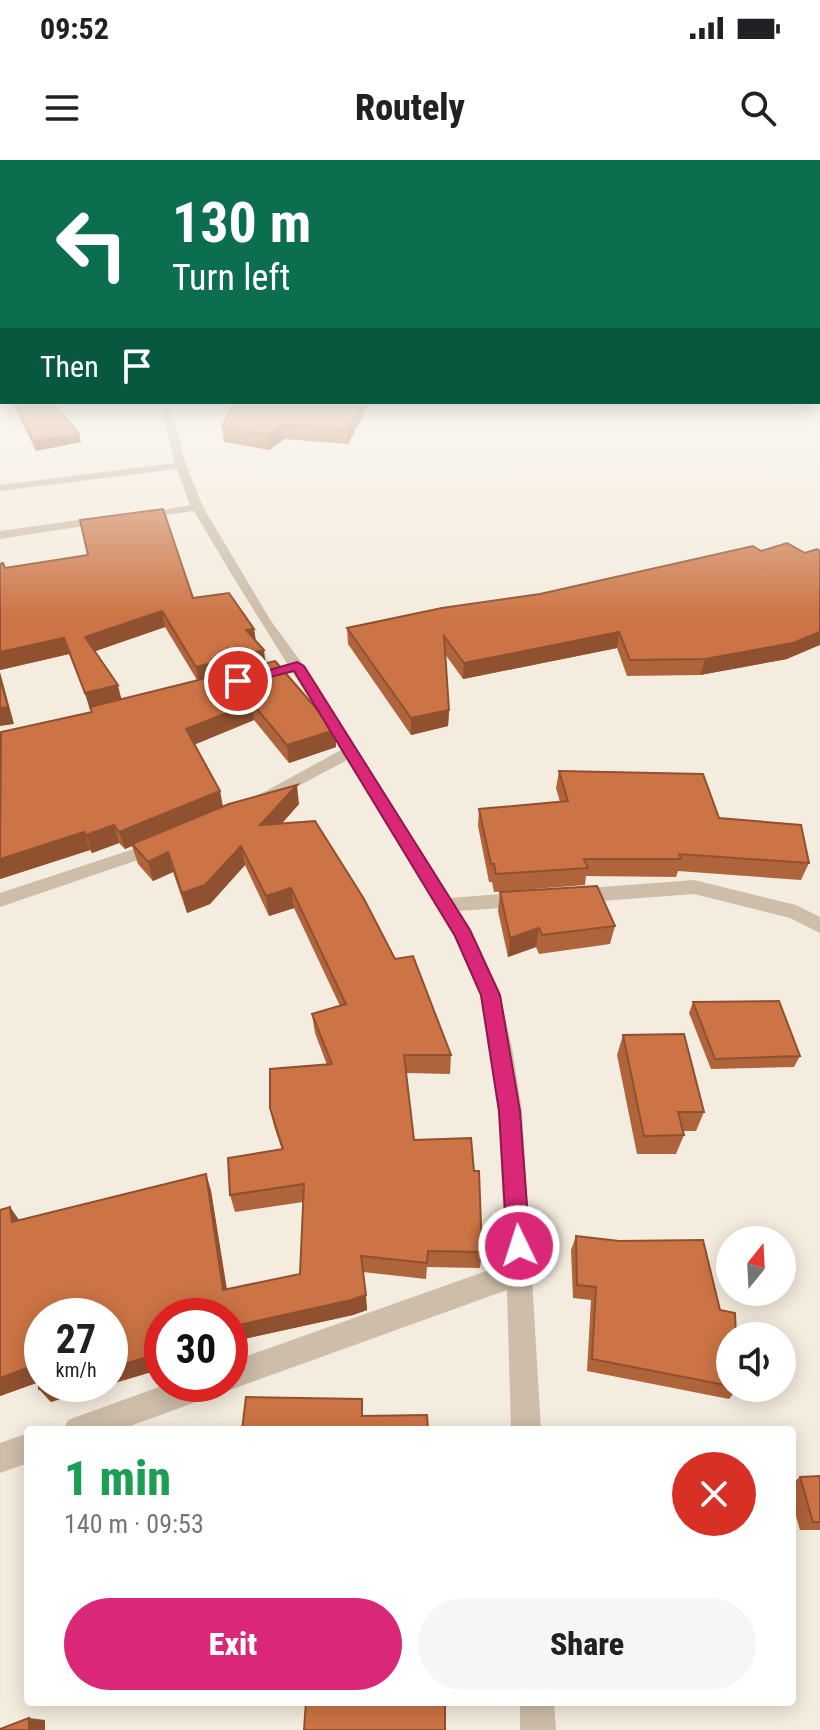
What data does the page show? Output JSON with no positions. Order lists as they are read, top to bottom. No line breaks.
{"north":"top","page":{"status":"09:52","header":"Routely","turn":["130 m","Turn left"],"then":"Then","speed":"27 km/h","limit":"30","heading":["1 min","140 m · 09:53"],"buttons":["Exit","Share"]}}
